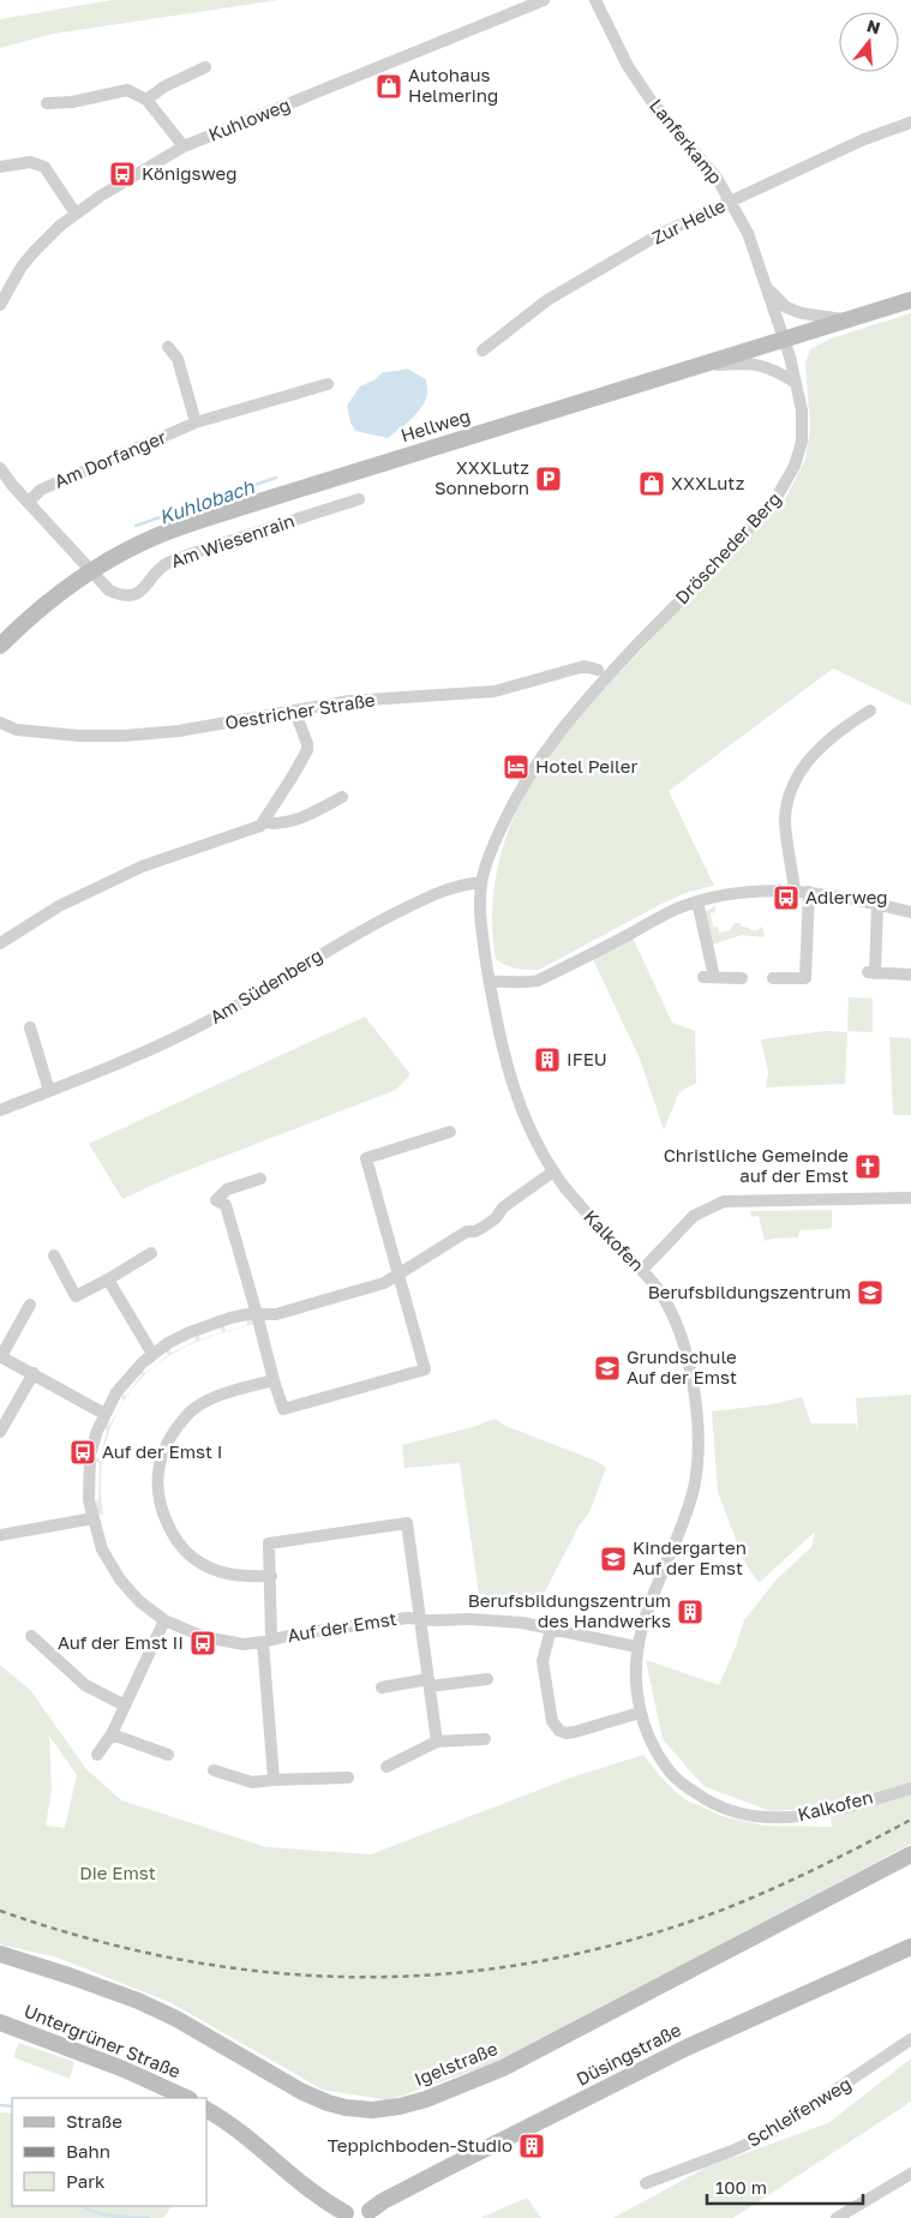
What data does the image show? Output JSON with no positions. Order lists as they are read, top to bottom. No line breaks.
{"streets":{"main road":["Hellweg","Untergrüner Straße","Düsingstraße","Igelstraße"],"street":["Kuhloweg","Lanferkamp","Zur Helle","Am Dorfanger","Am Wiesenrain","Dröscheder Berg","Oestricher Straße","Am Südenberg","Kalkofen","Auf der Emst","Schleifenweg"]},"crossings":[["Lanferkamp","Zur Helle"],["Lanferkamp","Hellweg"],["Lanferkamp","Dröscheder Berg"],["Hellweg","Am Wiesenrain"],["Hellweg","Dröscheder Berg"],["Dröscheder Berg","Am Südenberg"],["Kalkofen","Auf der Emst"]],"water":["Kuhlobach"],"parks":["Die Emst"],"places":{"shop":["Autohaus Helmering","XXXLutz"],"bus stop":["Königsweg","Adlerweg","Auf der Emst I","Auf der Emst II"],"parking":["XXXLutz Sonneborn"],"hotel":["Hotel Peiler"],"building":["IFEU","Berufsbildungszentrum des Handwerks","Teppichboden-Studio"],"church":["Christliche Gemeinde auf der Emst"],"school or university":["Berufsbildungszentrum","Grundschule Auf der Emst","Kindergarten Auf der Emst"]},"legend":["Straße","Bahn","Park"],"scale_bar":"100 m","north":"top"}
